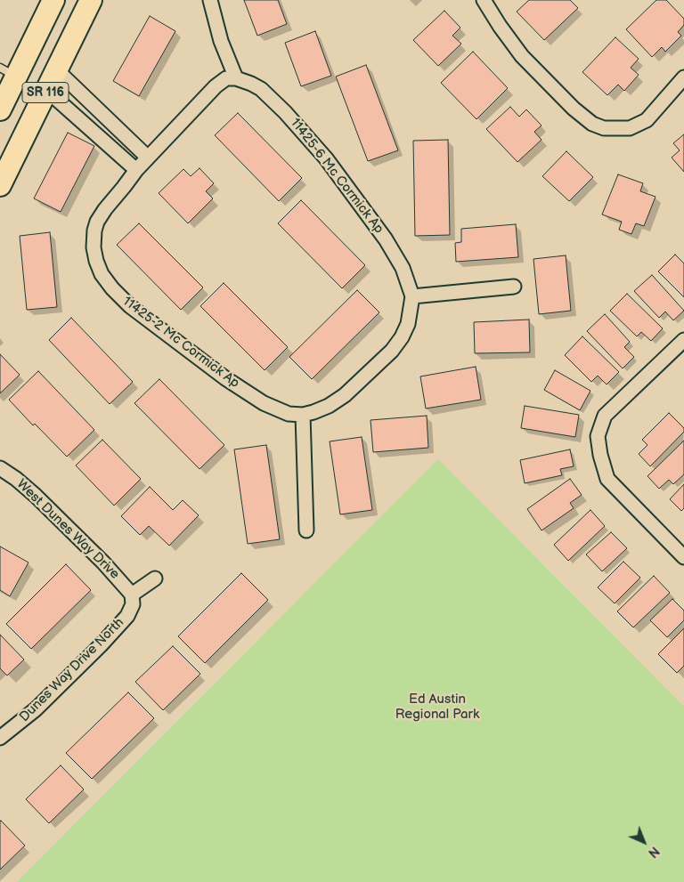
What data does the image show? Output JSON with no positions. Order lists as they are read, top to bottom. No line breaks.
{"streets":{"main road":["SR 116"],"street":["11425-6 Mc Cormick Ap","11425-2 Mc Cormick Ap","West Dunes Way Drive","Dunes Way Drive North"]},"crossings":[["11425-6 Mc Cormick Ap","11425-2 Mc Cormick Ap"],["West Dunes Way Drive","Dunes Way Drive North"]],"parks":["Ed Austin Regional Park"],"north":"bottom right"}
